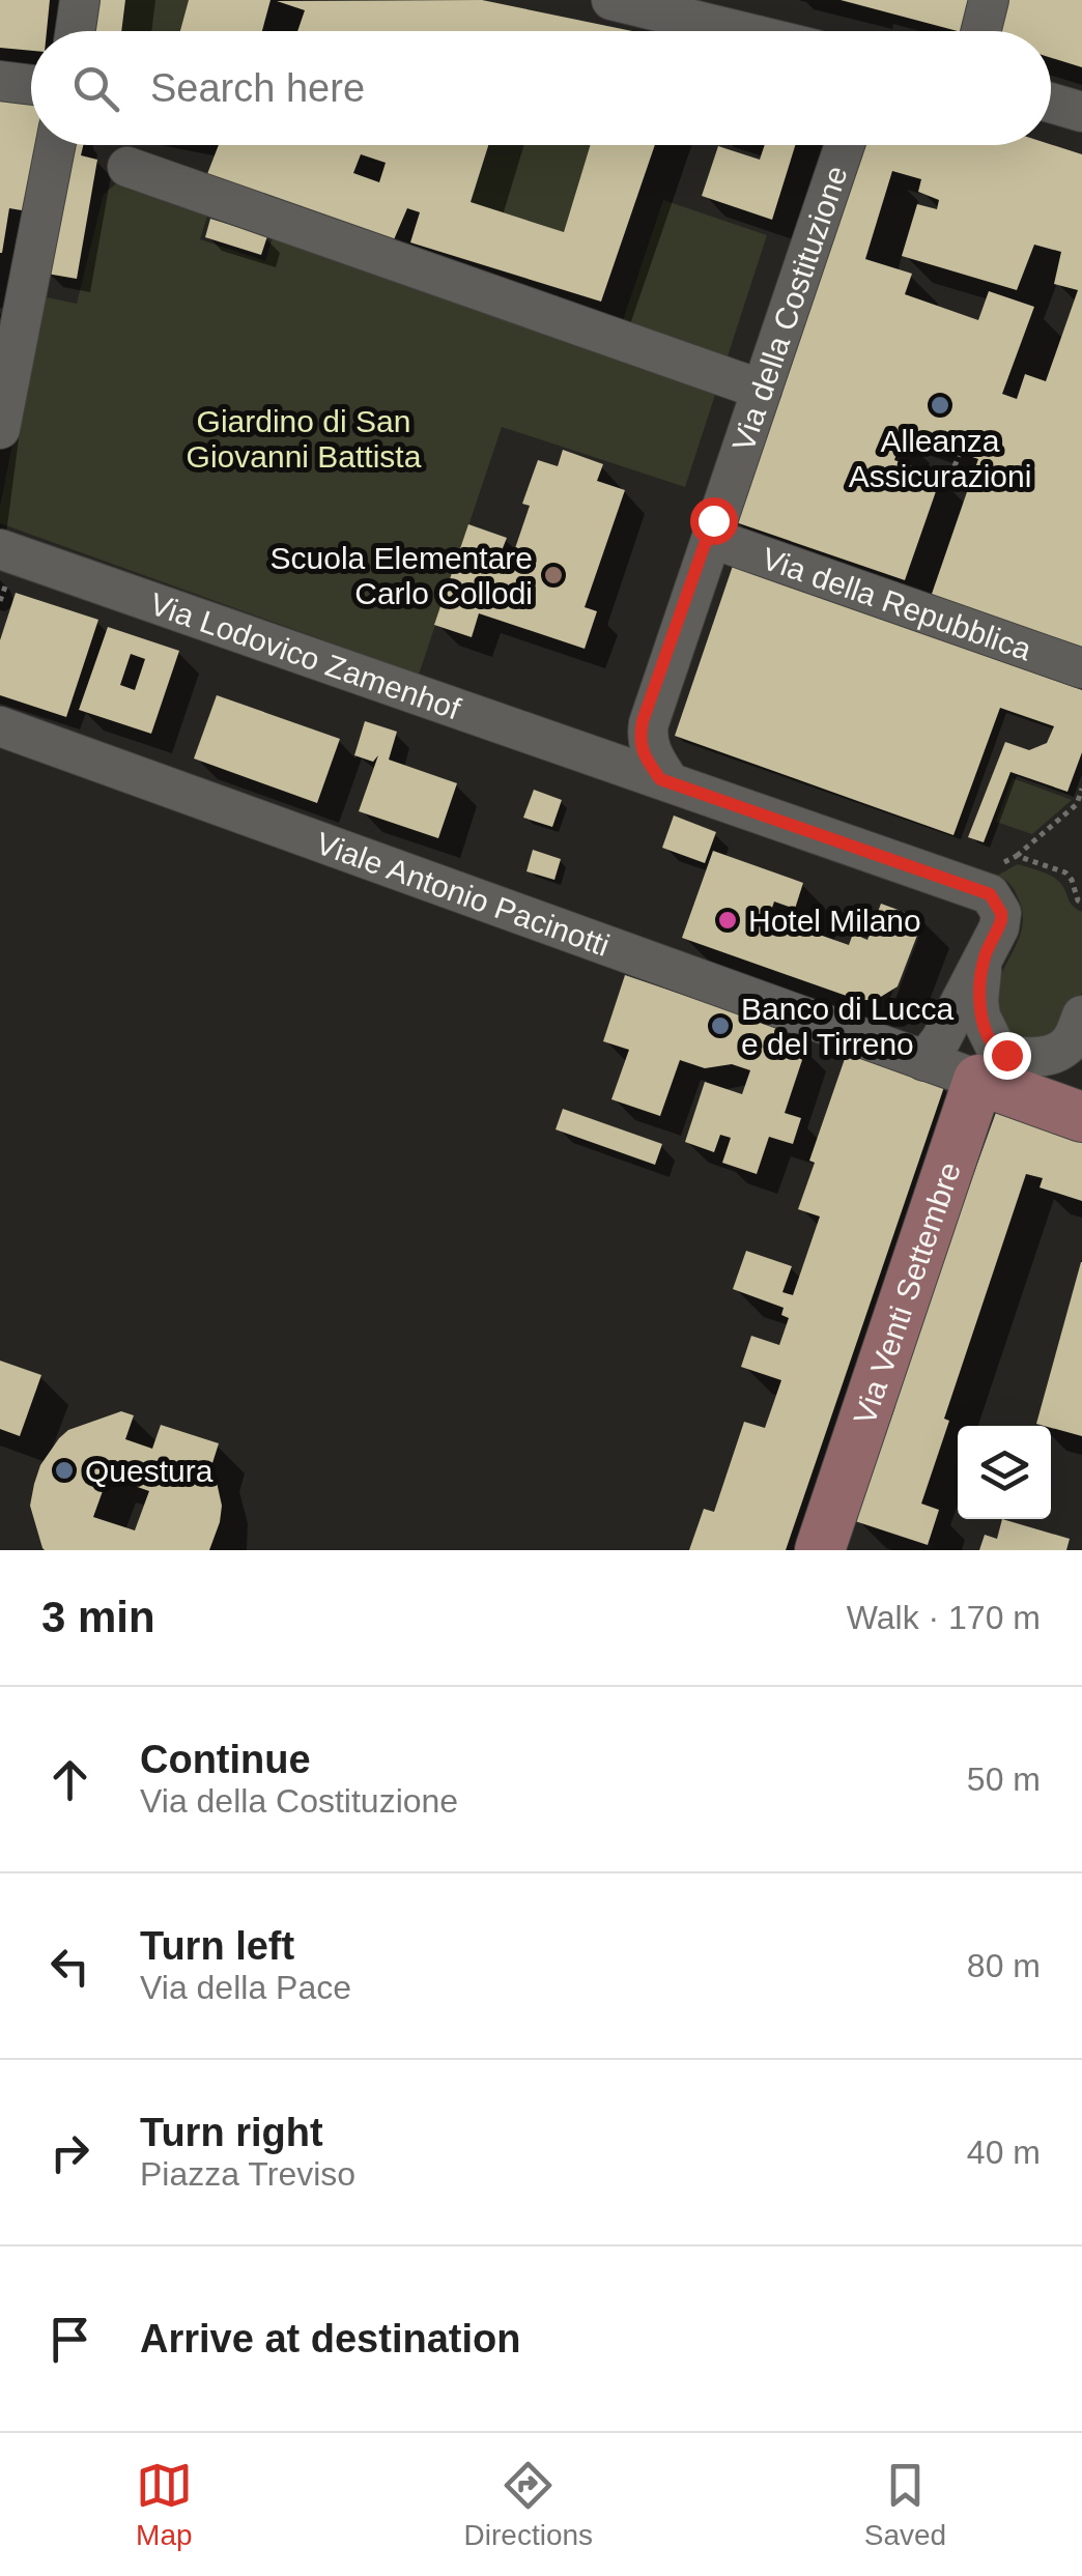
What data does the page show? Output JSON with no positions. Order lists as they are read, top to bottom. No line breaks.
{"streets":{"main road":["Via Venti Settembre"],"street":["Via della Costituzione","Via della Repubblica","Via Lodovico Zamenhof","Viale Antonio Pacinotti"]},"crossings":[["Via della Costituzione","Via della Repubblica"],["Via della Costituzione","Via Lodovico Zamenhof"],["Viale Antonio Pacinotti","Via Venti Settembre"]],"parks":["Giardino di San Giovanni Battista"],"places":["Alleanza Assicurazioni","Scuola Elementare Carlo Collodi","Hotel Milano","Banco di Lucca e del Tirreno","Questura"],"page":{"search":"Search here","heading":["3 min","Walk · 170 m"],"list":[["Continue","Via della Costituzione","50 m"],["Turn left","Via della Pace","80 m"],["Turn right","Piazza Treviso","40 m"],"Arrive at destination"],"nav":["Map","Directions","Saved"]}}
